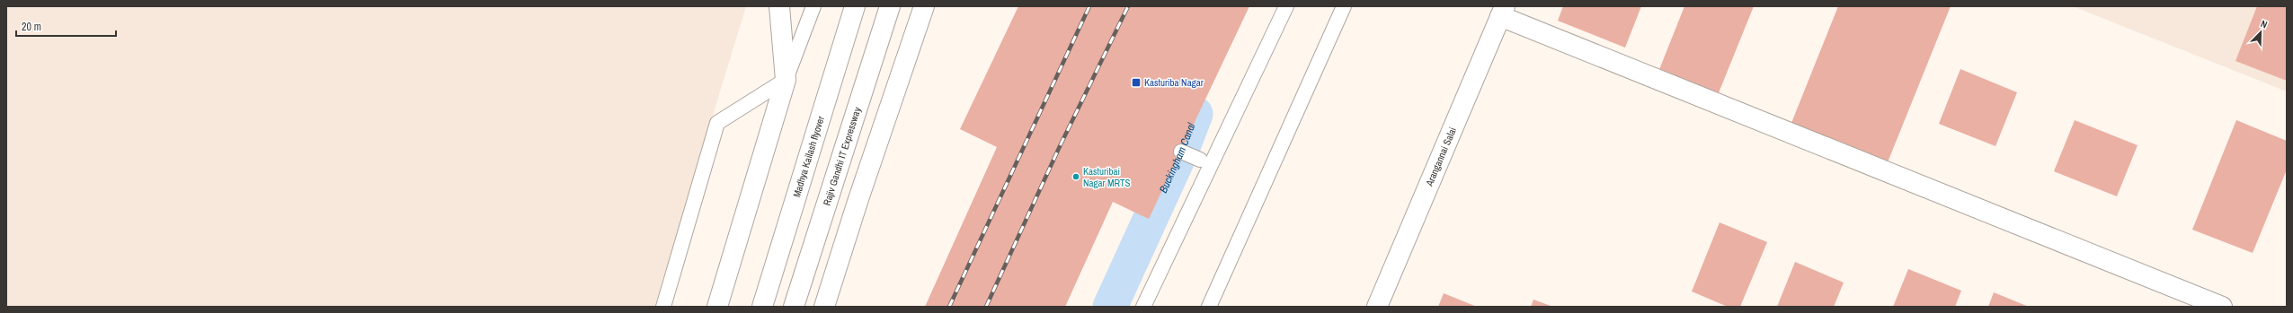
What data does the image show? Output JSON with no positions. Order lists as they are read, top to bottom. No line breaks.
{"streets":{"street":["Madhya Kailash flyover","Rajiv Gandhi IT Expressway","Arangannai Salai"]},"water":["Buckingham Canal"],"places":{"transit":["Kasturiba Nagar"],"other":["Kasturibai Nagar MRTS"]},"scale_bar":"20 m","north":"top right"}
